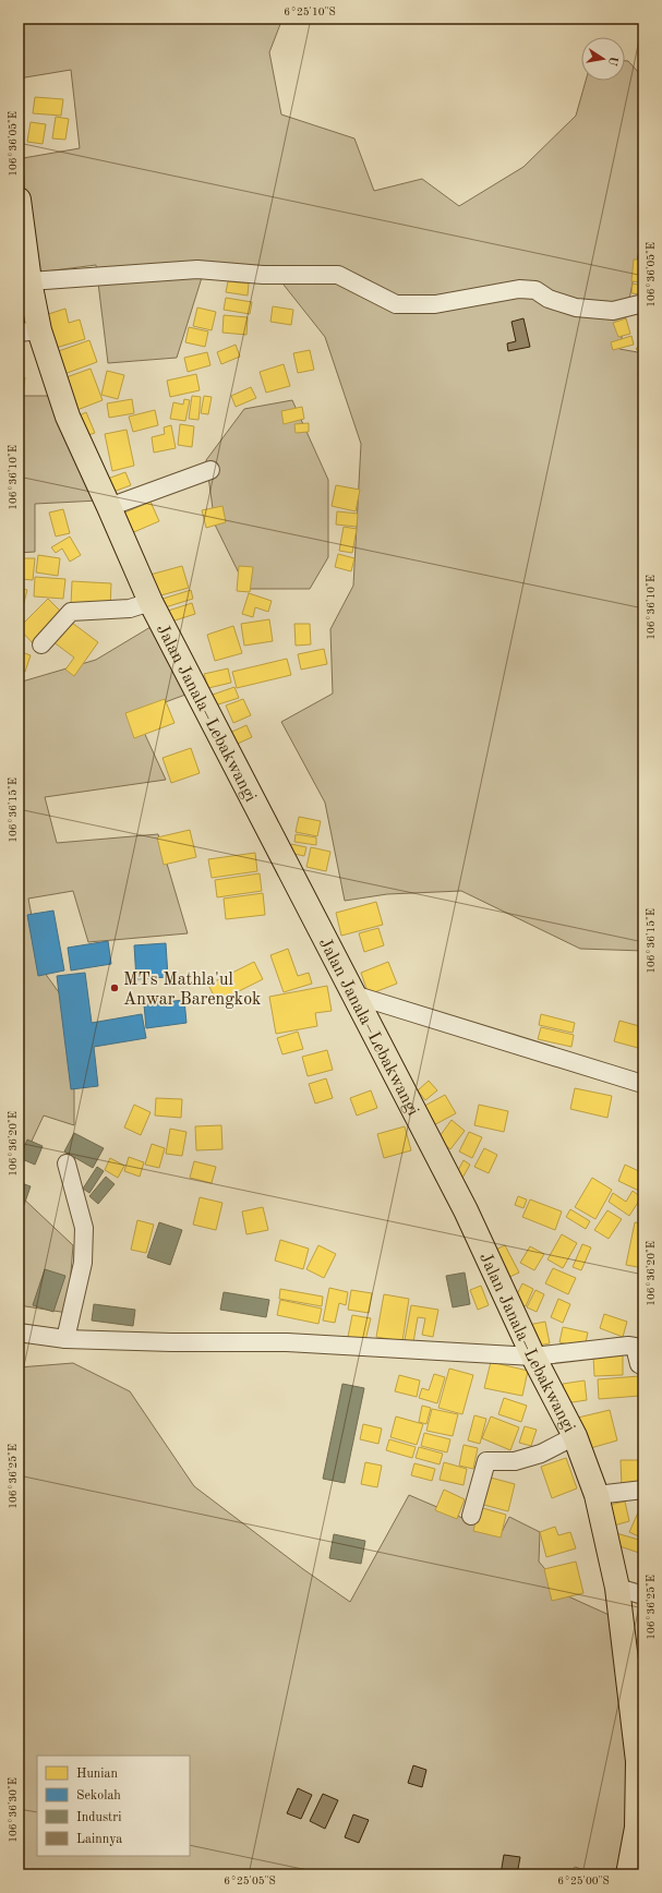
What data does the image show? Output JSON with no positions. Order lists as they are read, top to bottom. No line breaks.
{"streets":{"main road":["Jalan Janala–Lebakwangi"]},"places":["MTs Mathla'ul Anwar Barengkok"],"legend":["Hunian","Sekolah","Industri","Lainnya"],"north":"right","coordinates":["6°25'10\"S","106°36'05\"E","106°36'10\"E","106°36'15\"E","106°36'20\"E","106°36'25\"E","106°36'30\"E","6°25'05\"S","6°25'00\"S"]}
